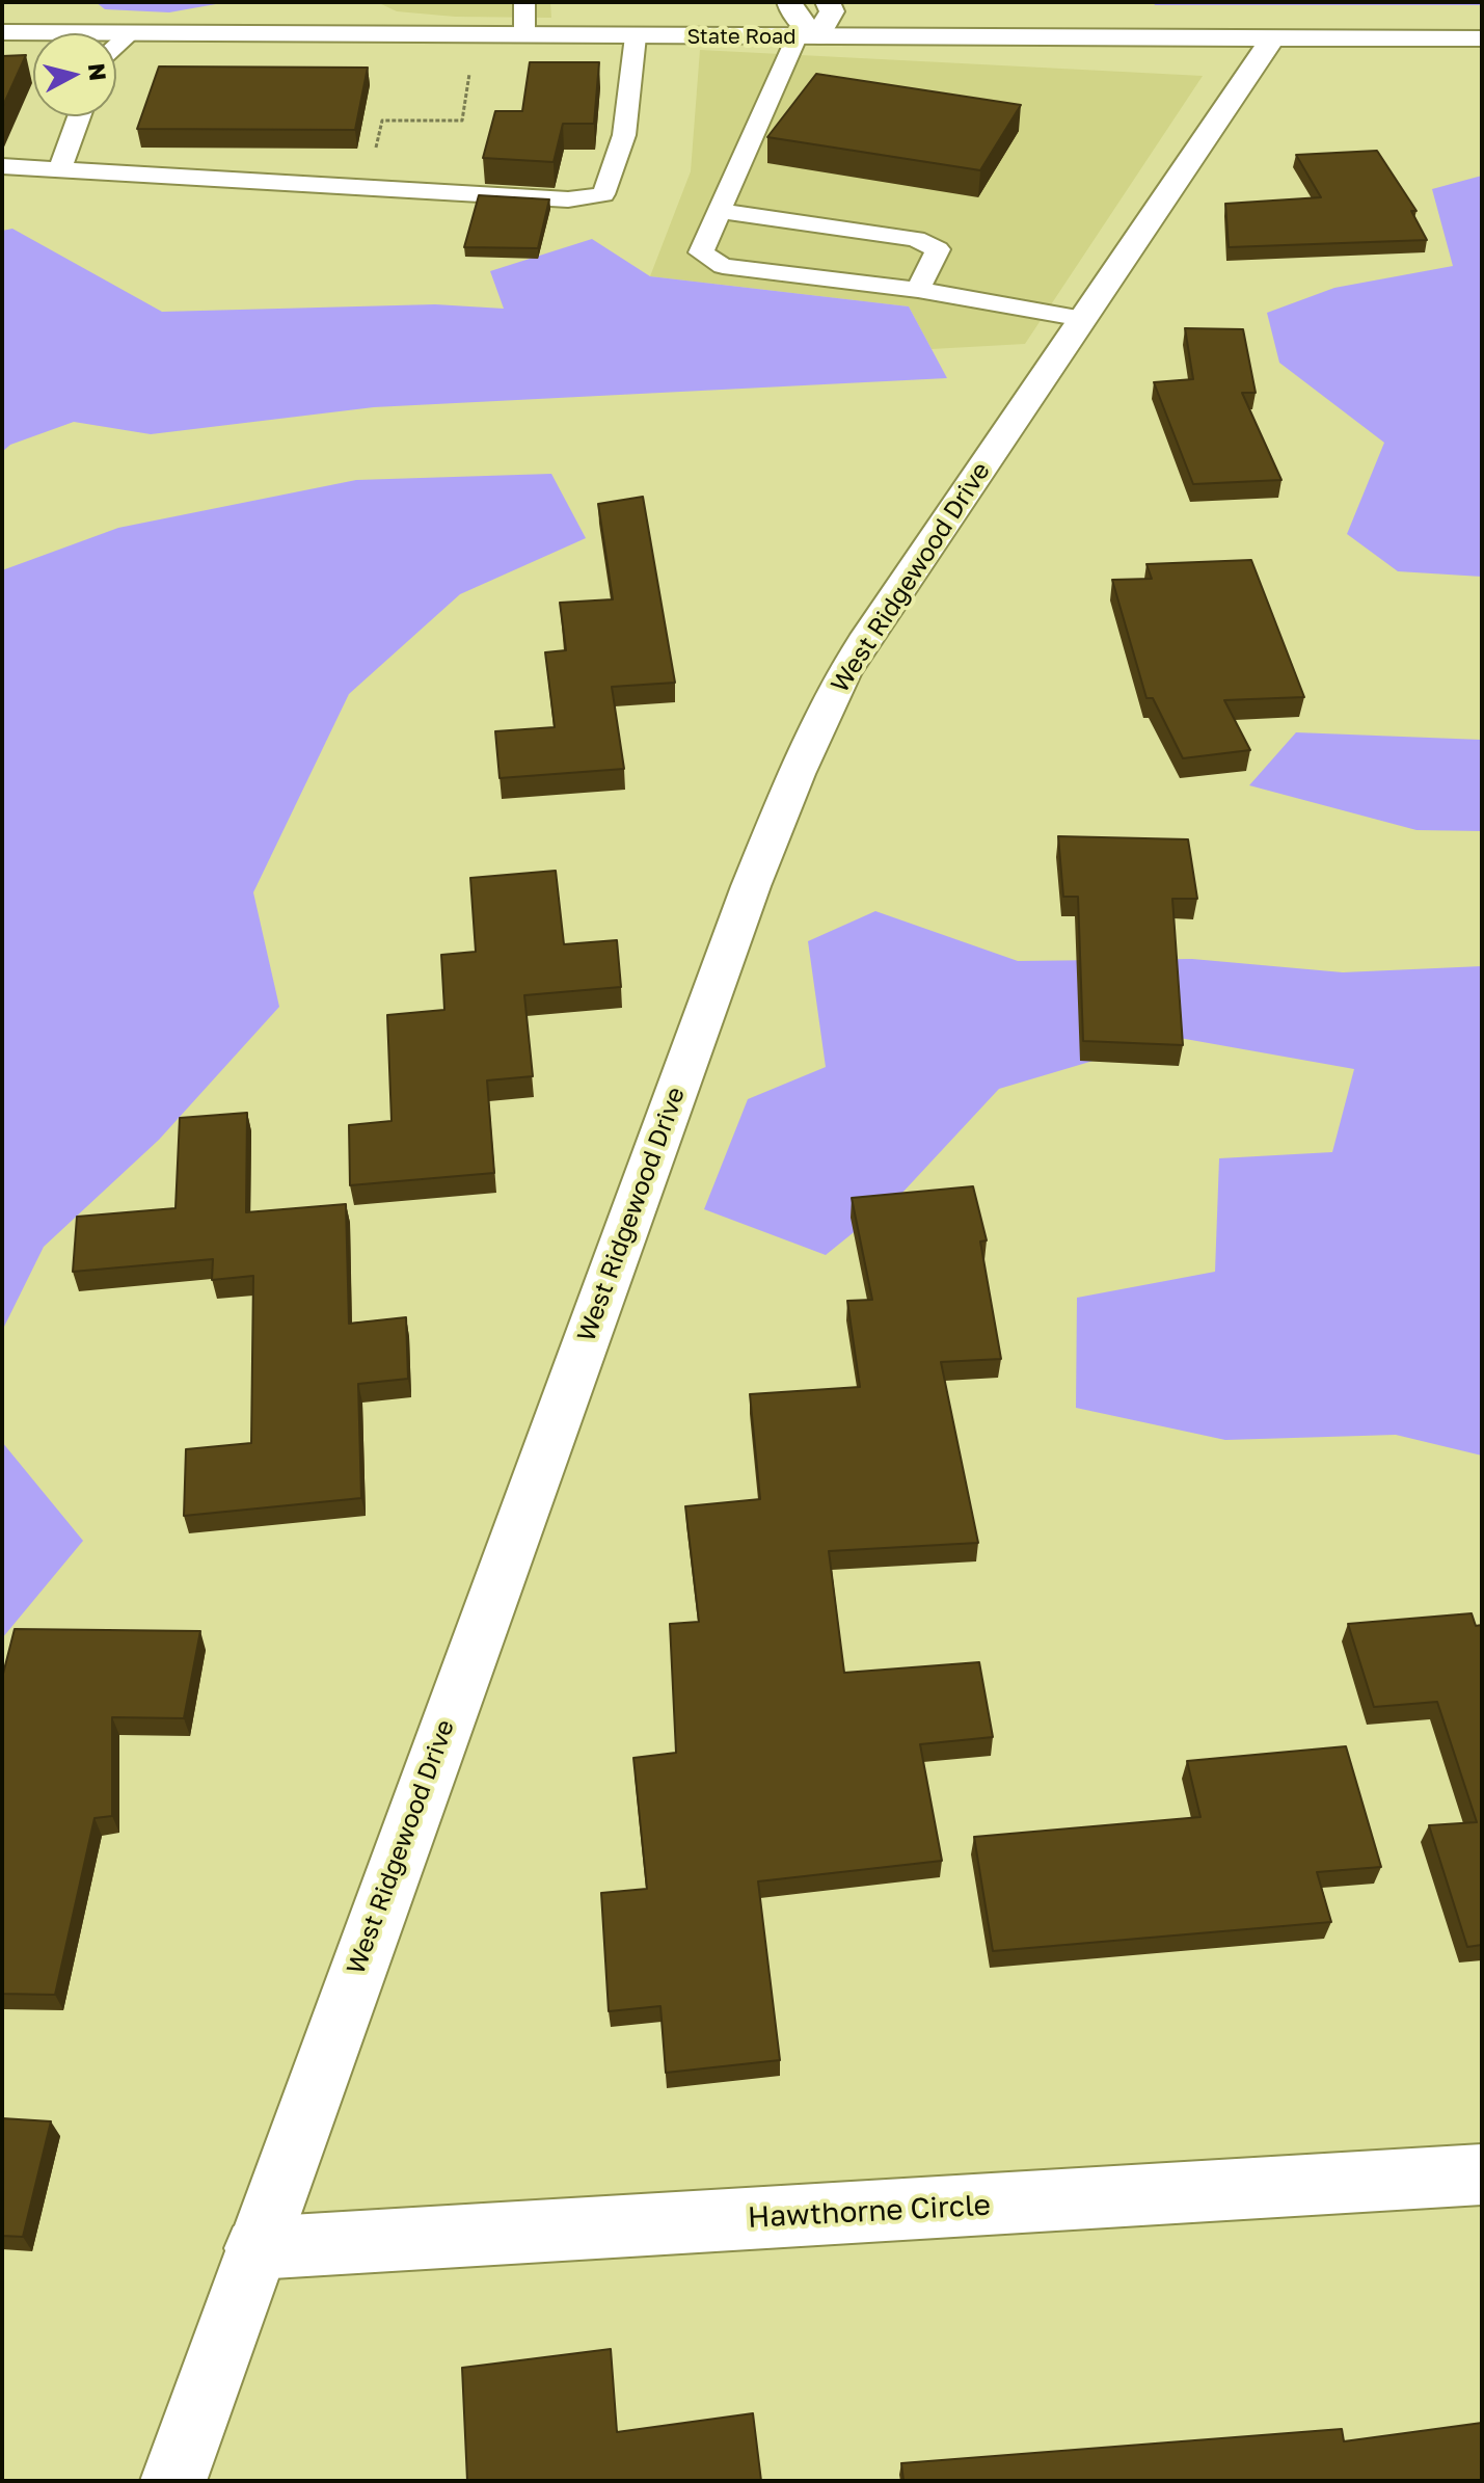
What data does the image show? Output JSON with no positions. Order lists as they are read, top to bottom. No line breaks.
{"streets":{"street":["State Road","West Ridgewood Drive","Hawthorne Circle"]},"crossings":[["State Road","West Ridgewood Drive"],["West Ridgewood Drive","Hawthorne Circle"]],"north":"right"}
